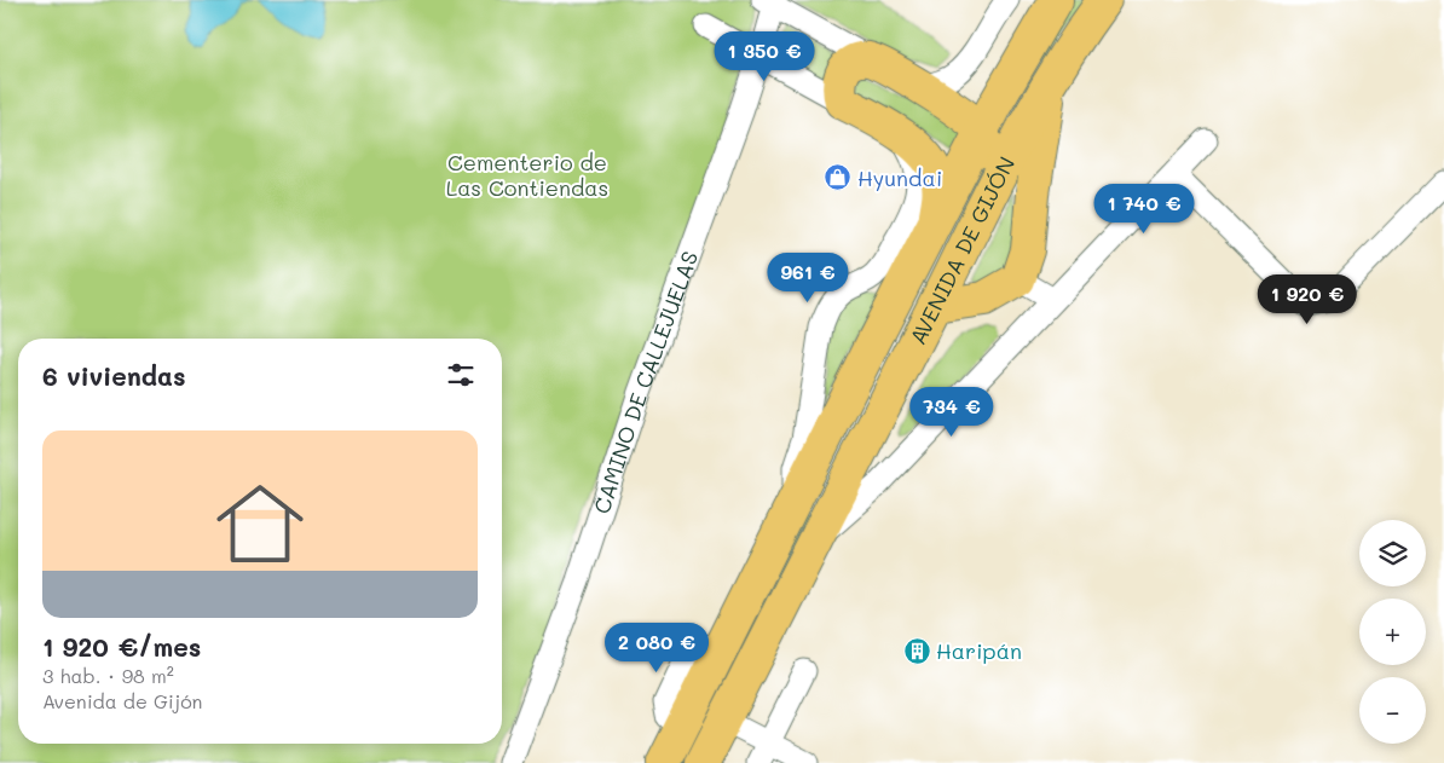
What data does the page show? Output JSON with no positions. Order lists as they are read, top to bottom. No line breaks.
{"streets":{"highway":["AVENIDA DE GIJÓN"],"street":["CAMINO DE CALLEJUELAS"]},"parks":["Cementerio de Las Contiendas"],"places":{"shop":["Hyundai"],"building":["Haripán"]},"page":{"price":["1 350 €","1 740 €","961 €","1 920 €","734 €","2 080 €"],"heading":"6 viviendas","list":[{"name":"1 920 €/mes","note":"3 hab. · 98 m² · Avenida de Gijón"}],"map_buttons":["+","−"]}}
